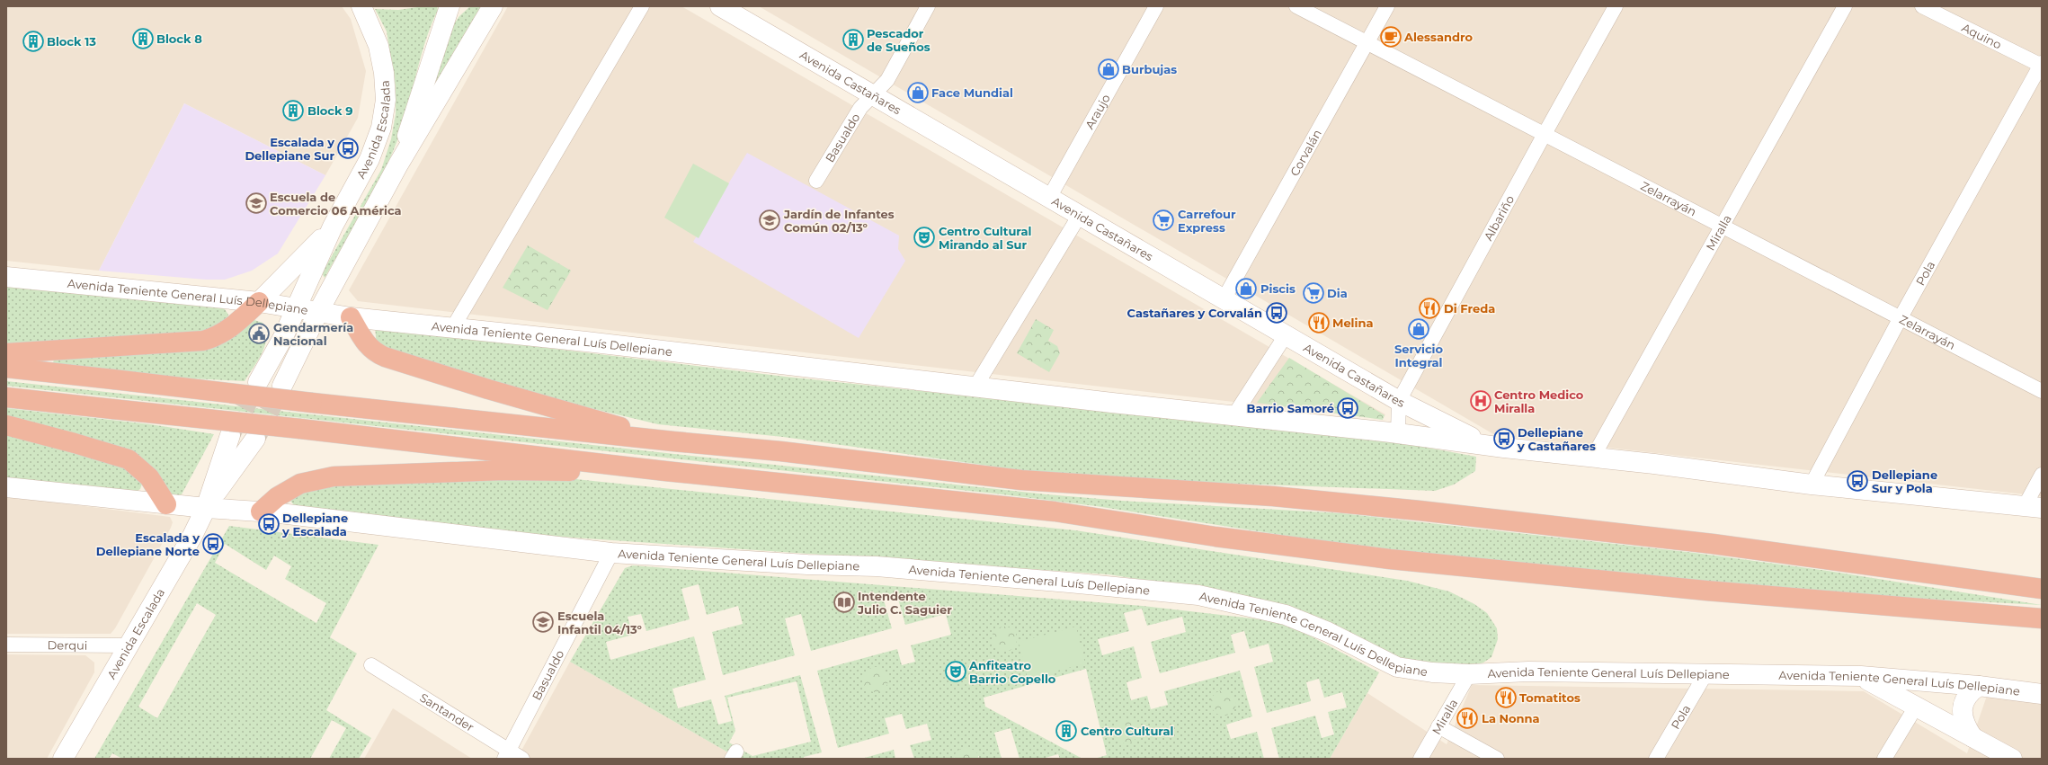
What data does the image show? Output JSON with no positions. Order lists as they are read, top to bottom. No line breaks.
{"streets":{"street":["Aquino","Avenida Castañares","Araujo","Avenida Escalada","Basualdo","Corvalán","Zelarrayán","Albariño","Miralla","Pola","Avenida Teniente General Luís Dellepiane","Derqui","Santander"]},"crossings":[["Aquino","Pola"],["Avenida Castañares","Araujo"],["Avenida Castañares","Basualdo"],["Avenida Castañares","Corvalán"],["Avenida Castañares","Albariño"],["Avenida Castañares","Avenida Teniente General Luís Dellepiane"],["Avenida Escalada","Avenida Teniente General Luís Dellepiane"],["Avenida Escalada","Derqui"],["Basualdo","Avenida Teniente General Luís Dellepiane"],["Basualdo","Santander"],["Corvalán","Zelarrayán"],["Zelarrayán","Albariño"],["Zelarrayán","Miralla"],["Zelarrayán","Pola"],["Albariño","Avenida Teniente General Luís Dellepiane"],["Miralla","Avenida Teniente General Luís Dellepiane"],["Pola","Avenida Teniente General Luís Dellepiane"]],"places":{"cafe":["Alessandro"],"building":["Block 8","Pescador de Sueños","Block 13","Block 9","Centro Cultural"],"shop":["Burbujas","Face Mundial","Piscis","Servicio Integral"],"bus stop":["Escalada y Dellepiane Sur","Castañares y Corvalán","Barrio Samoré","Dellepiane y Castañares","Dellepiane Sur y Pola","Dellepiane y Escalada","Escalada y Dellepiane Norte"],"school or university":["Escuela de Comercio 06 América","Jardín de Infantes Común 02/13°","Escuela Infantil 04/13°"],"supermarket":["Carrefour Express","Dia"],"theatre":["Centro Cultural Mirando al Sur","Anfiteatro Barrio Copello"],"restaurant":["Di Freda","Melina","Tomatitos","La Nonna"],"public building":["Gendarmería Nacional"],"hospital":["Centro Medico Miralla"],"library":["Intendente Julio C. Saguier"]}}
